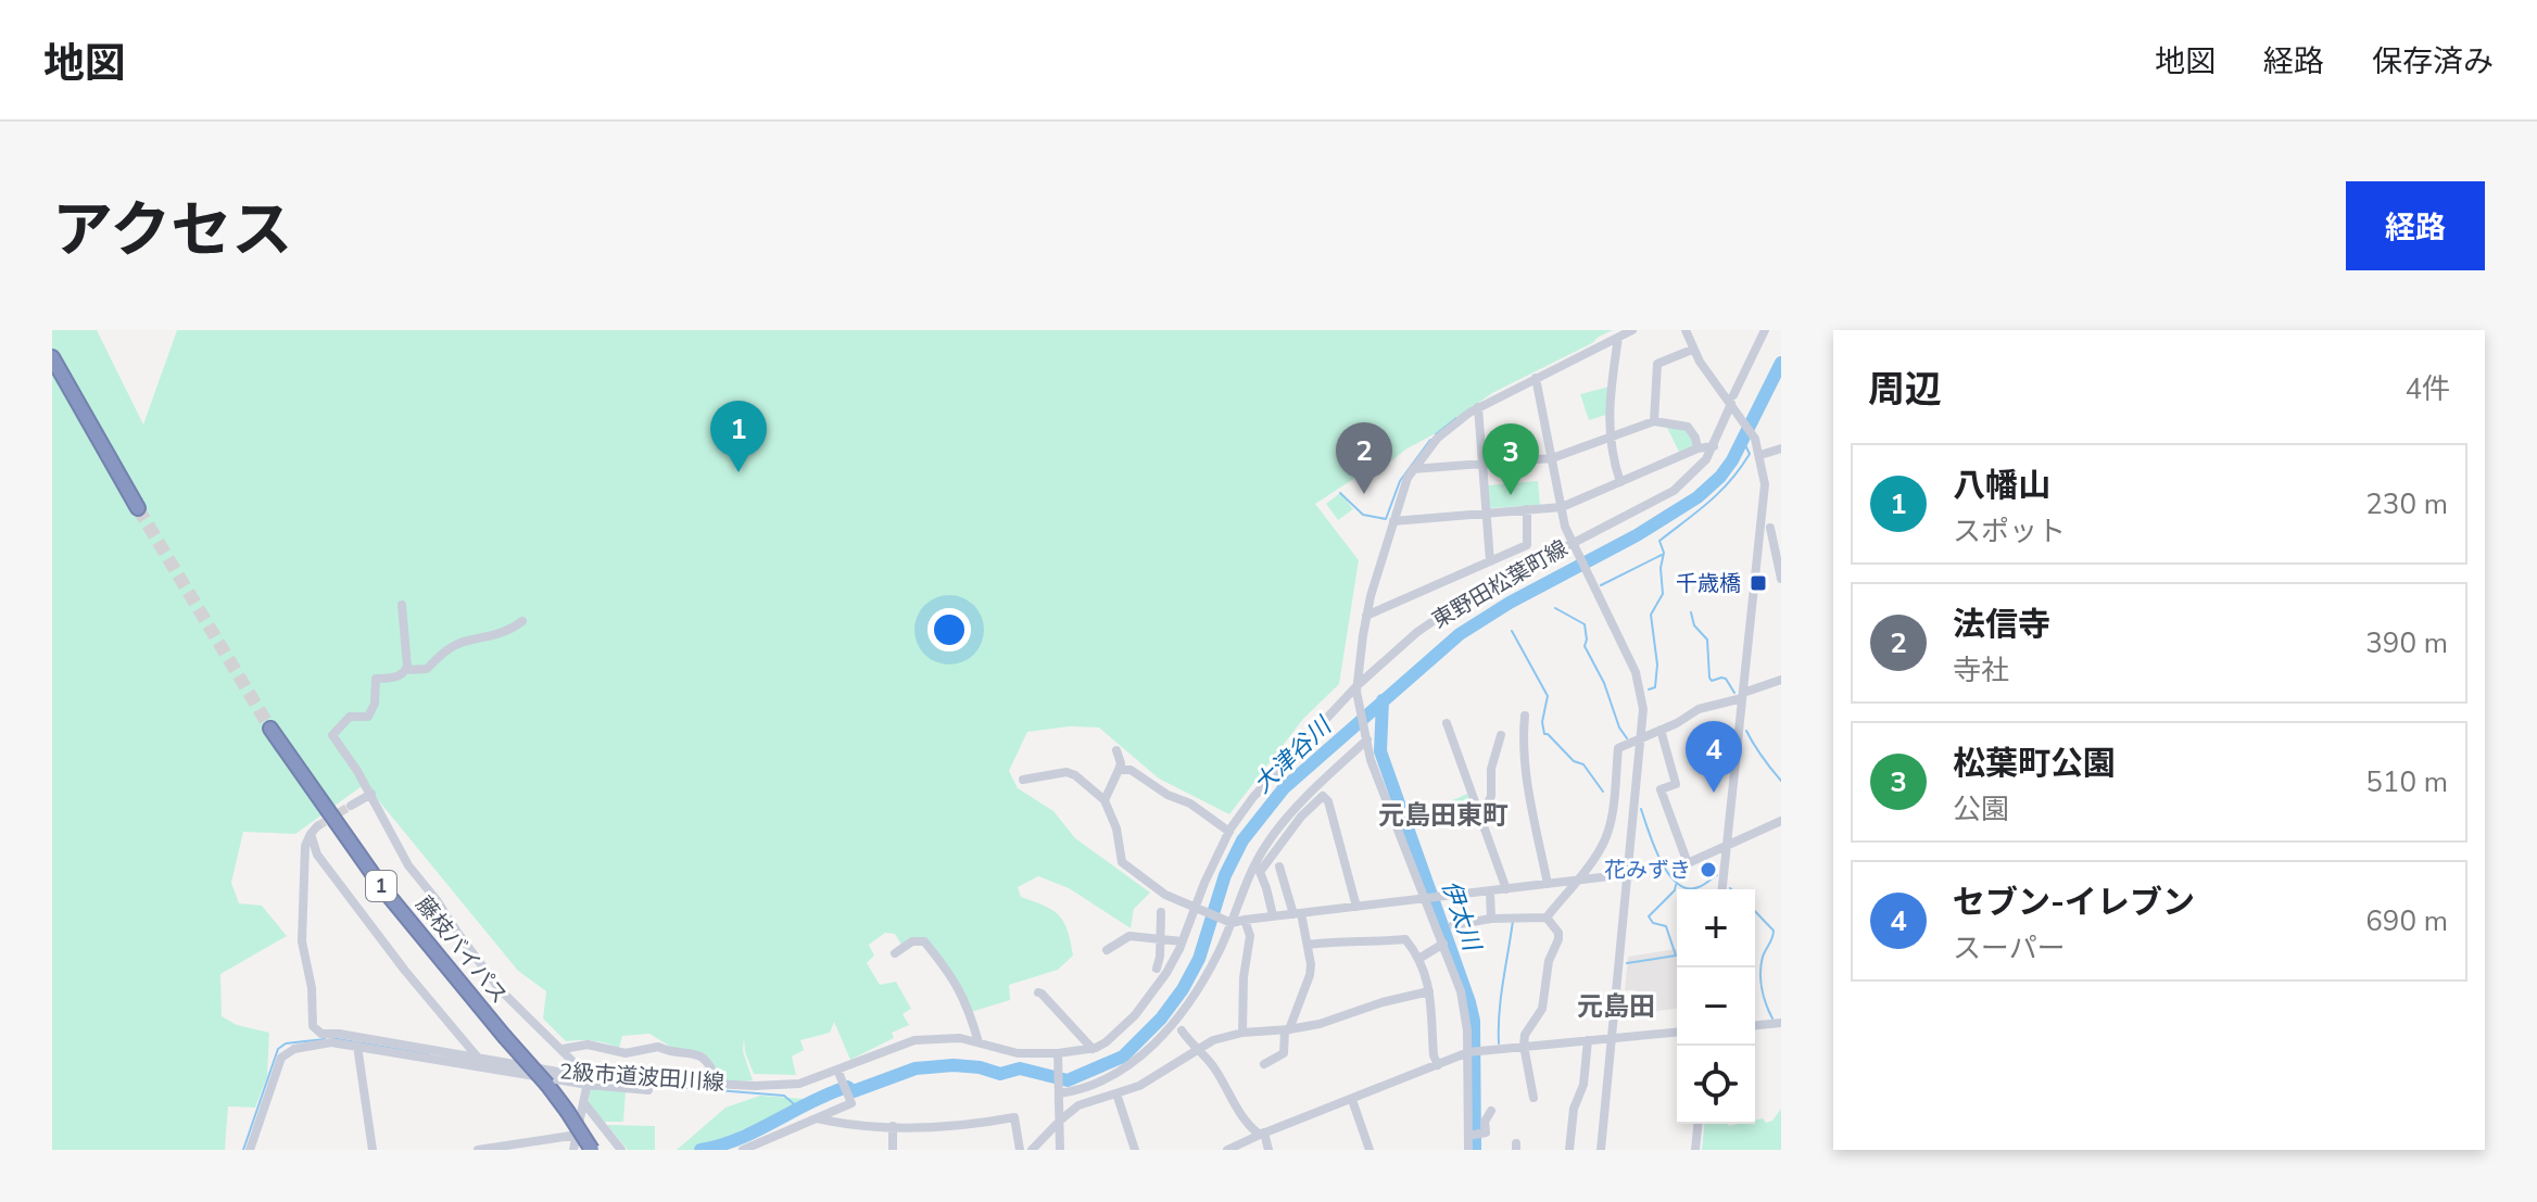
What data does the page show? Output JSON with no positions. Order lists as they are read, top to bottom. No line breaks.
{"streets":{"highway":["1","藤枝バイパス"],"street":["東野田松葉町線","2級市道波田川線"]},"districts":["元島田東町","元島田"],"water":["大津谷川","伊太川"],"places":{"transit":["千歳橋"],"other":["花みずき"]},"page":{"header":"地図","nav":["地図","経路","保存済み"],"title":"アクセス","buttons":"経路","heading":["周辺","4件"],"pins":["1","2","3","4"],"list":[{"mark":"1","name":"八幡山","note":"スポット","value":"230 m"},{"mark":"2","name":"法信寺","note":"寺社","value":"390 m"},{"mark":"3","name":"松葉町公園","note":"公園","value":"510 m"},{"mark":"4","name":"セブン-イレブン","note":"スーパー","value":"690 m"}],"map_buttons":["+","−"]}}
